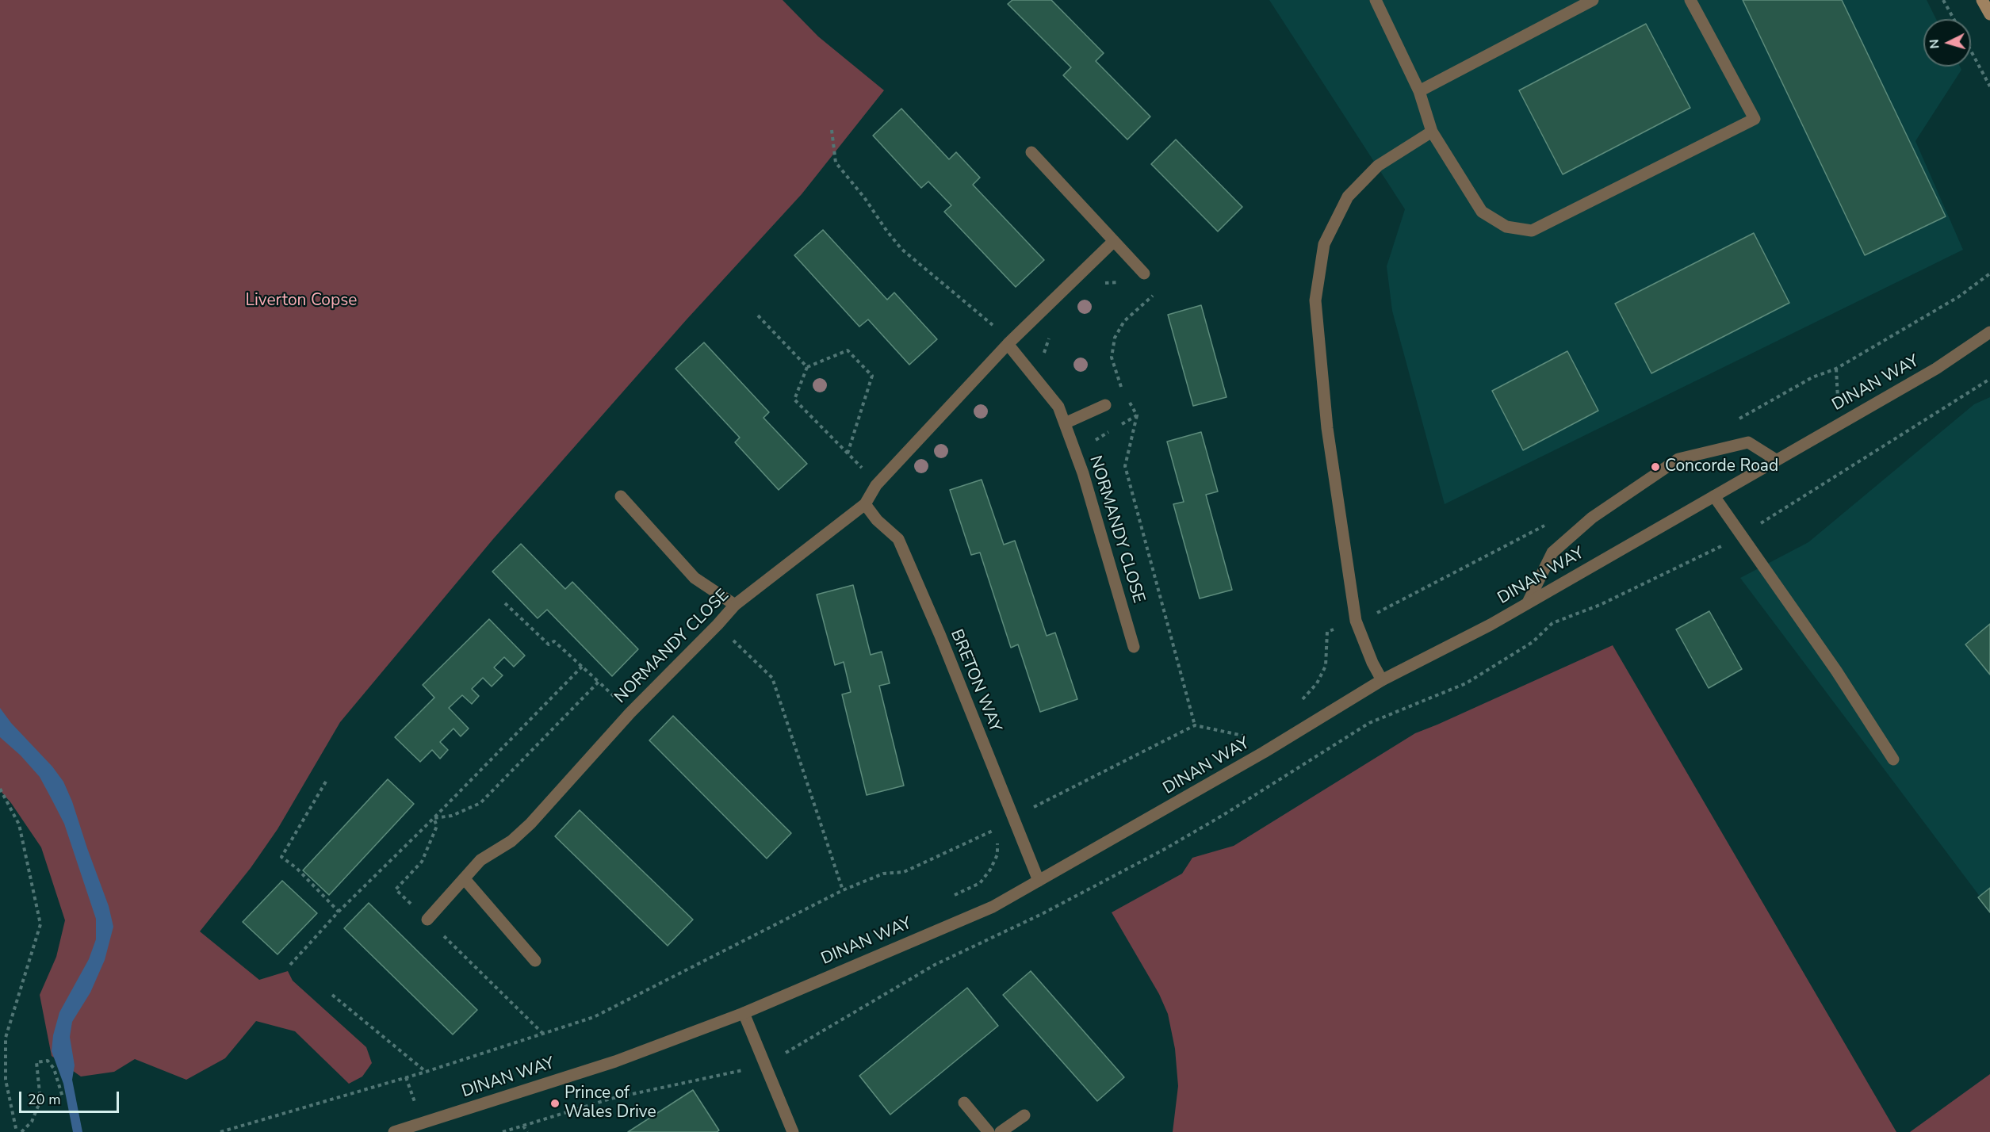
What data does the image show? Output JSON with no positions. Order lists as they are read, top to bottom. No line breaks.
{"streets":{"street":["DINAN WAY","NORMANDY CLOSE","BRETON WAY"]},"crossings":[["DINAN WAY","BRETON WAY"],["NORMANDY CLOSE","BRETON WAY"]],"parks":["Liverton Copse"],"places":["Concorde Road","Prince of Wales Drive"],"scale_bar":"20 m","north":"left"}
